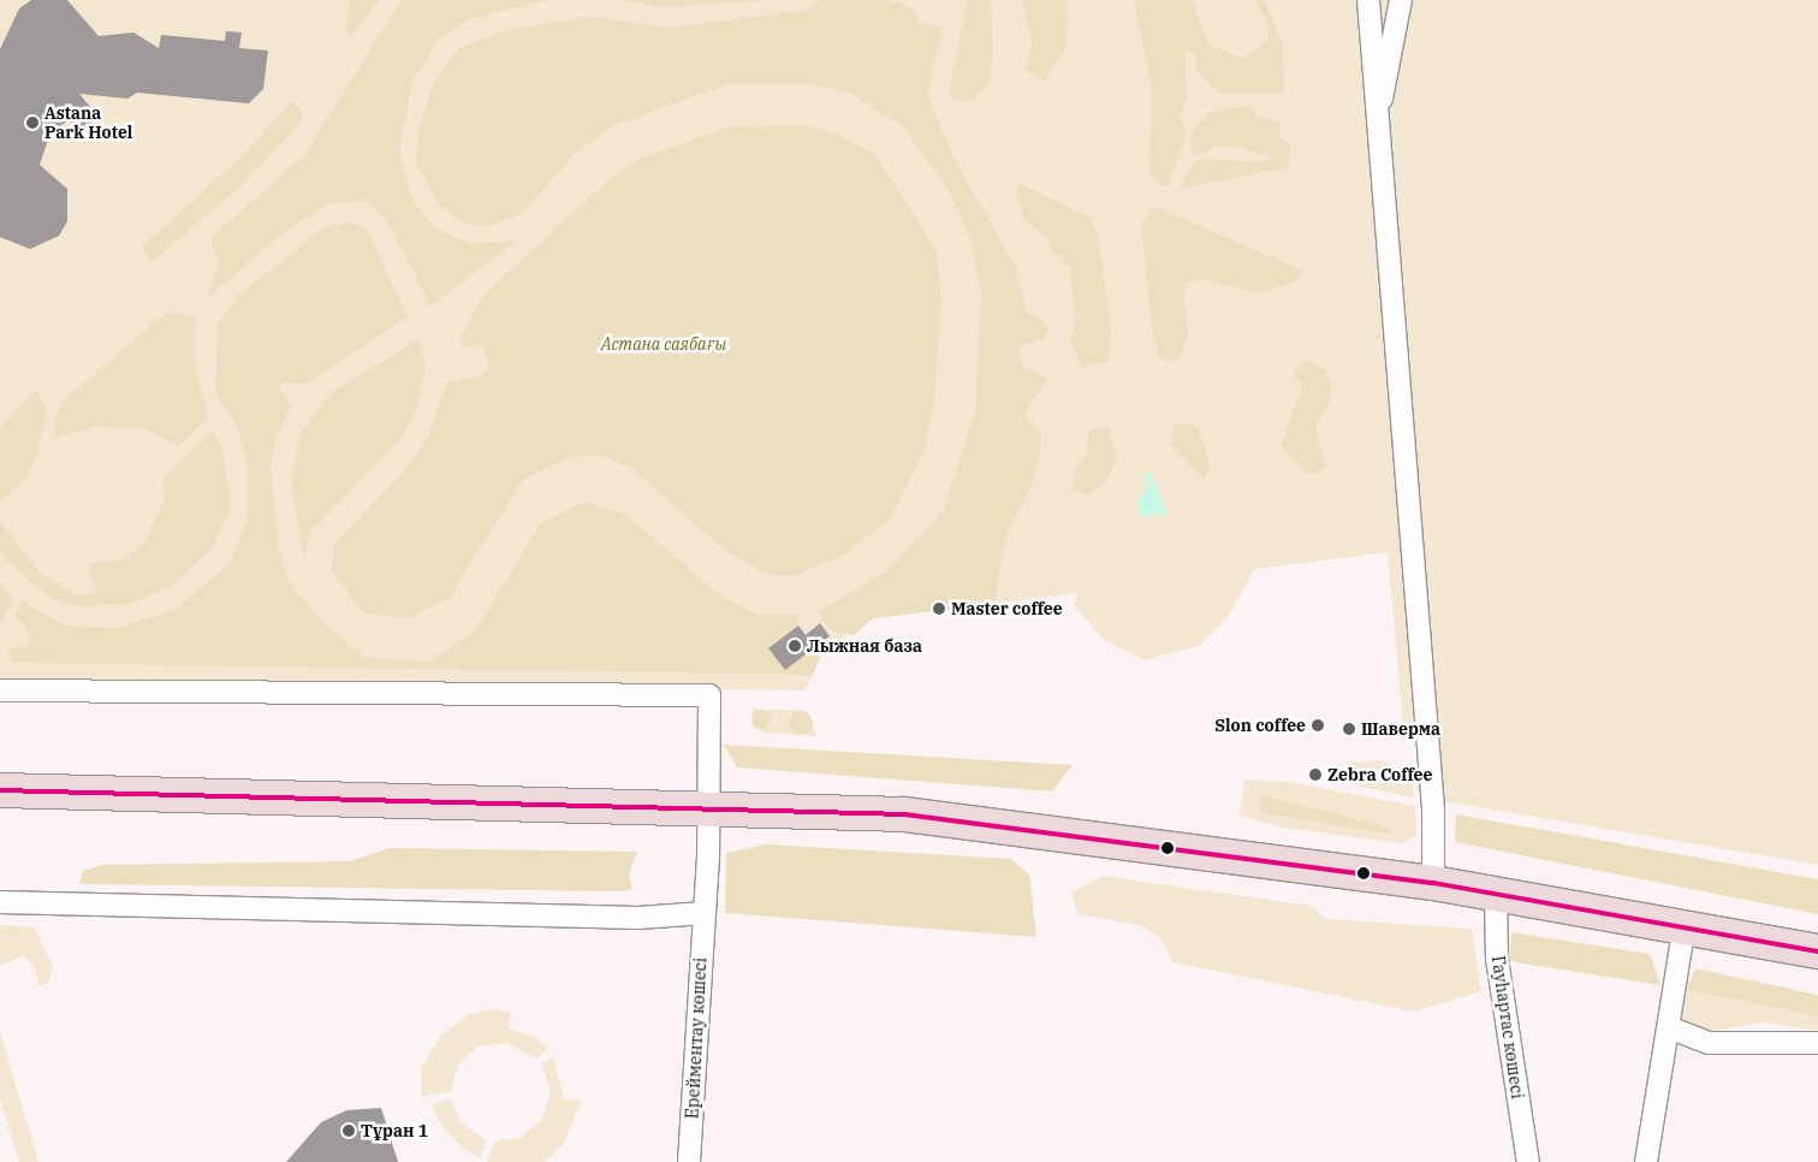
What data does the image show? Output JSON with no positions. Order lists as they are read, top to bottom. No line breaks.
{"streets":{"street":["Гауhартас көшесі","Ерейментау көшесі"]},"parks":["Астана саябағы"],"places":["Astana Park Hotel","Master coffee","Лыжная база","Slon coffee","Шаверма","Zebra Coffee","Тұран 1"]}
